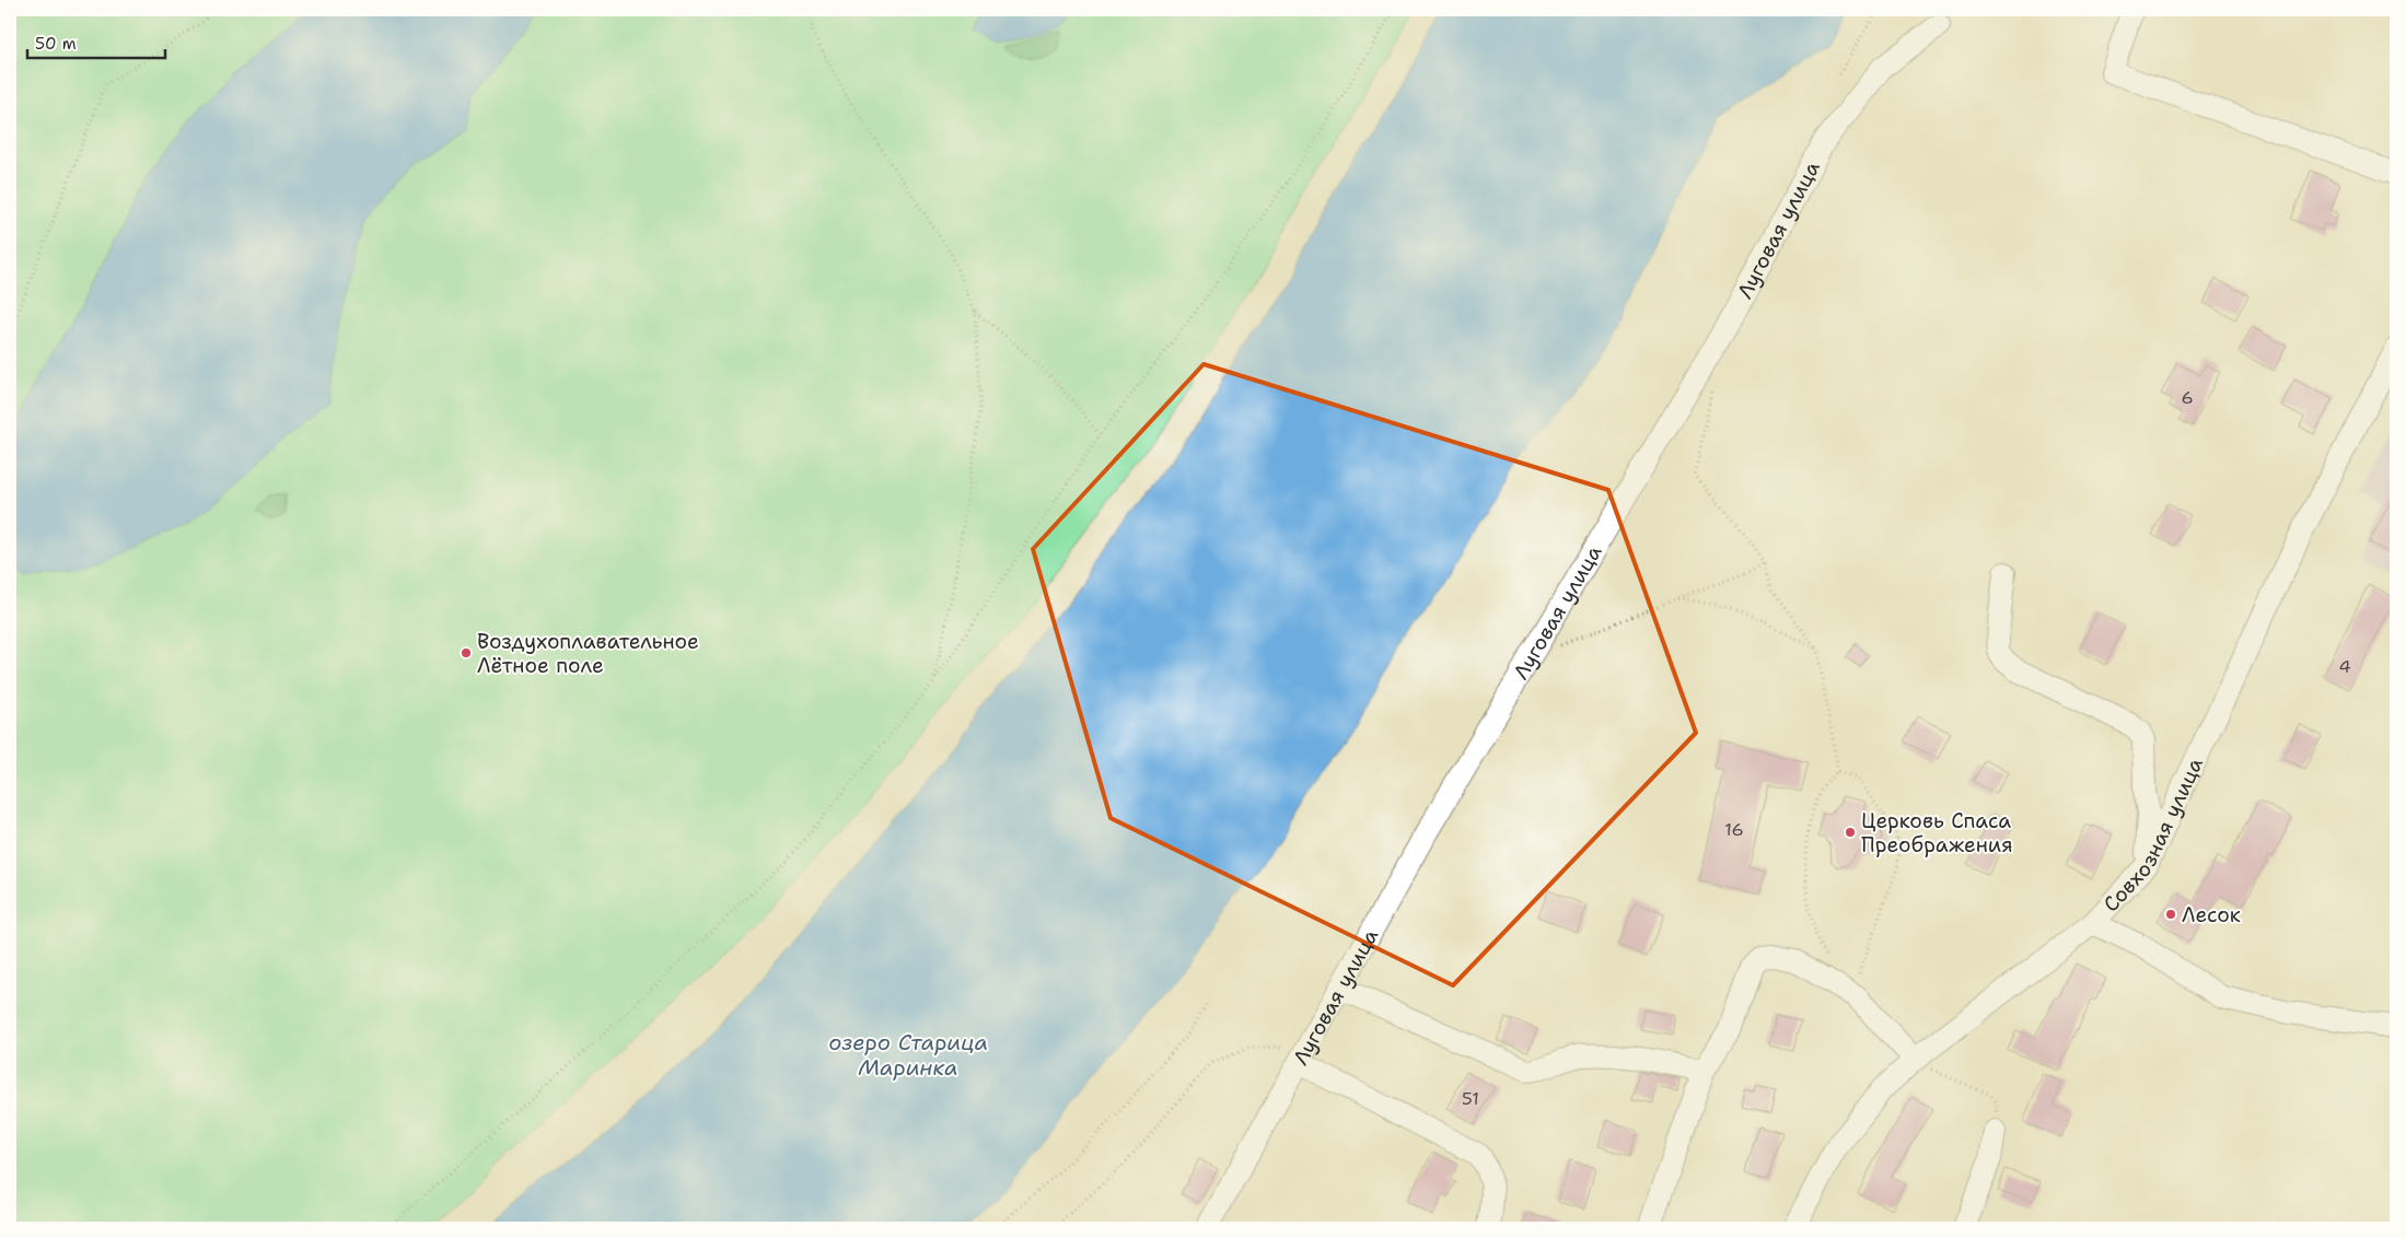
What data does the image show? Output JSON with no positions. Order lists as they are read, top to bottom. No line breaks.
{"streets":{"street":["Луговая улица","Совхозная улица"]},"water":["озеро Старица Маринка"],"places":["Воздухоплавательное Лётное поле","Церковь Спаса Преображения","Лесок"],"house_numbers":["6","4","16","51"],"scale_bar":"50 m"}
